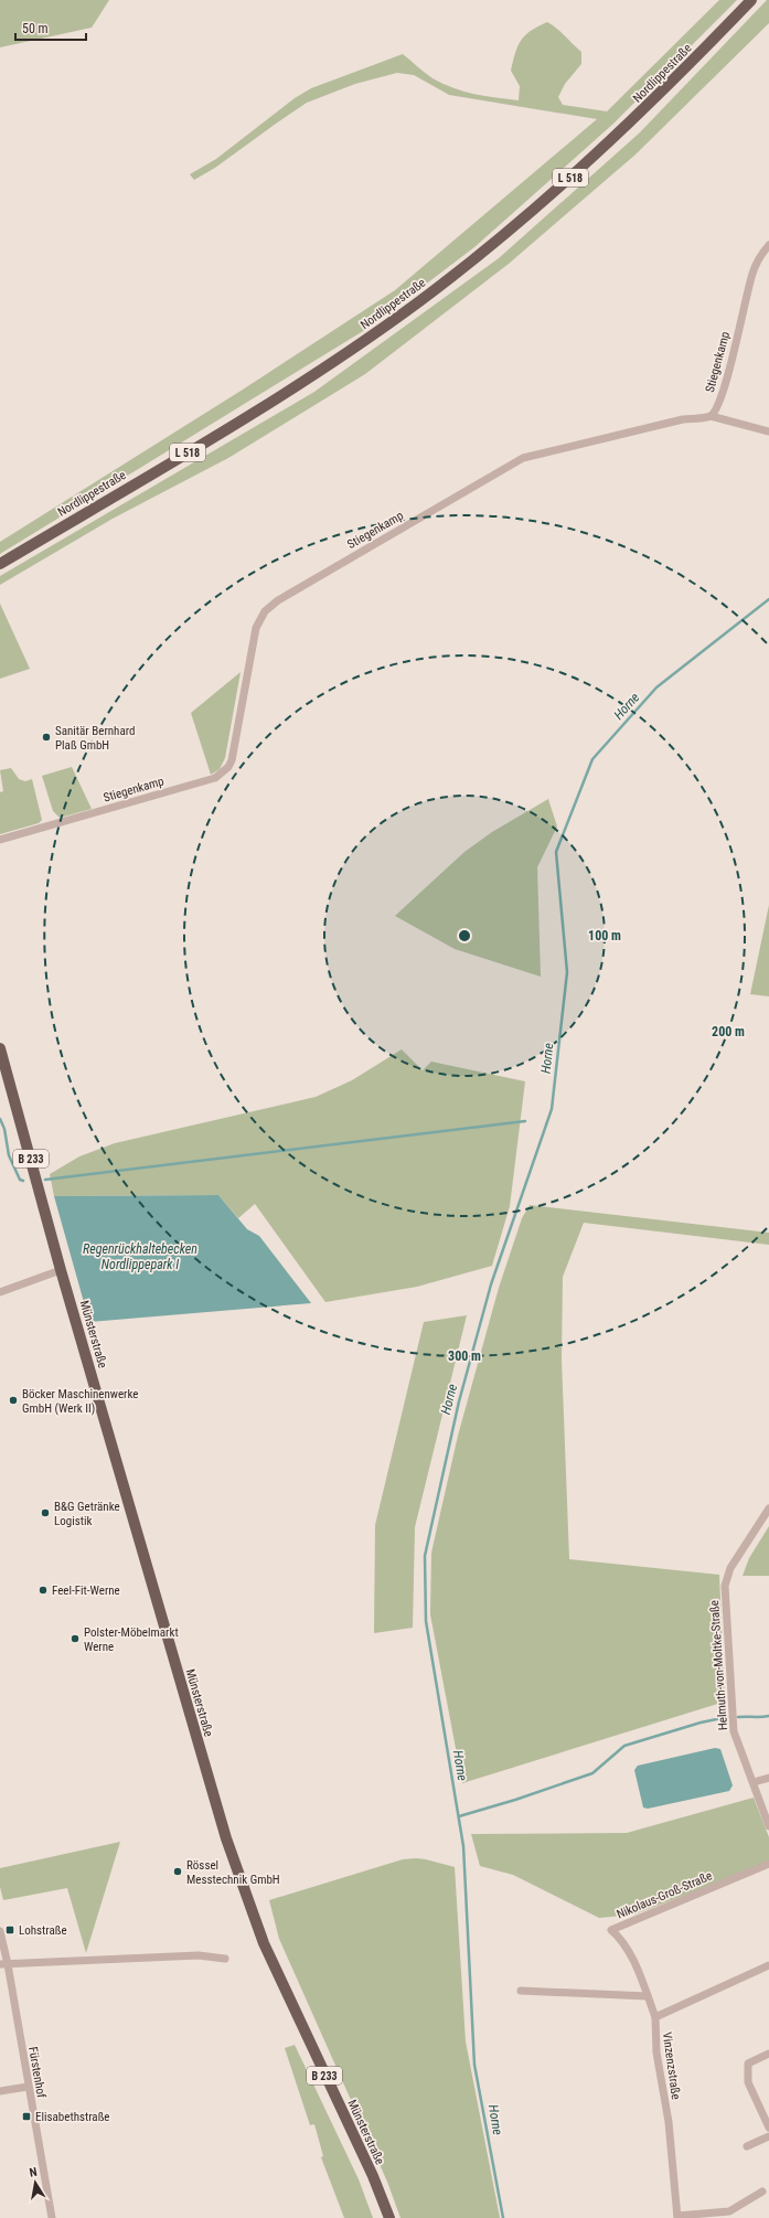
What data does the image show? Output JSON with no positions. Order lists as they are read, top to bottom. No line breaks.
{"streets":{"main road":["Nordlippestraße","L 518","B 233","Münsterstraße"],"street":["Stiegenkamp","Helmuth-von-Moltke-Straße","Nikolaus-Groß-Straße","Vinzenzstraße","Fürstenhof"]},"crossings":[["Nikolaus-Groß-Straße","Vinzenzstraße"]],"water":["Horne","Regenrückhaltebecken Nordlippepark I"],"places":{"other":["Sanitär Bernhard Plaß GmbH","Böcker Maschinenwerke GmbH (Werk II)","B&G Getränke Logistik","Feel-Fit-Werne","Polster-Möbelmarkt Werne","Rössel Messtechnik GmbH"],"transit":["Lohstraße","Elisabethstraße"]},"scale_bar":"50 m","north":"top","rings":["100 m","200 m","300 m"]}
